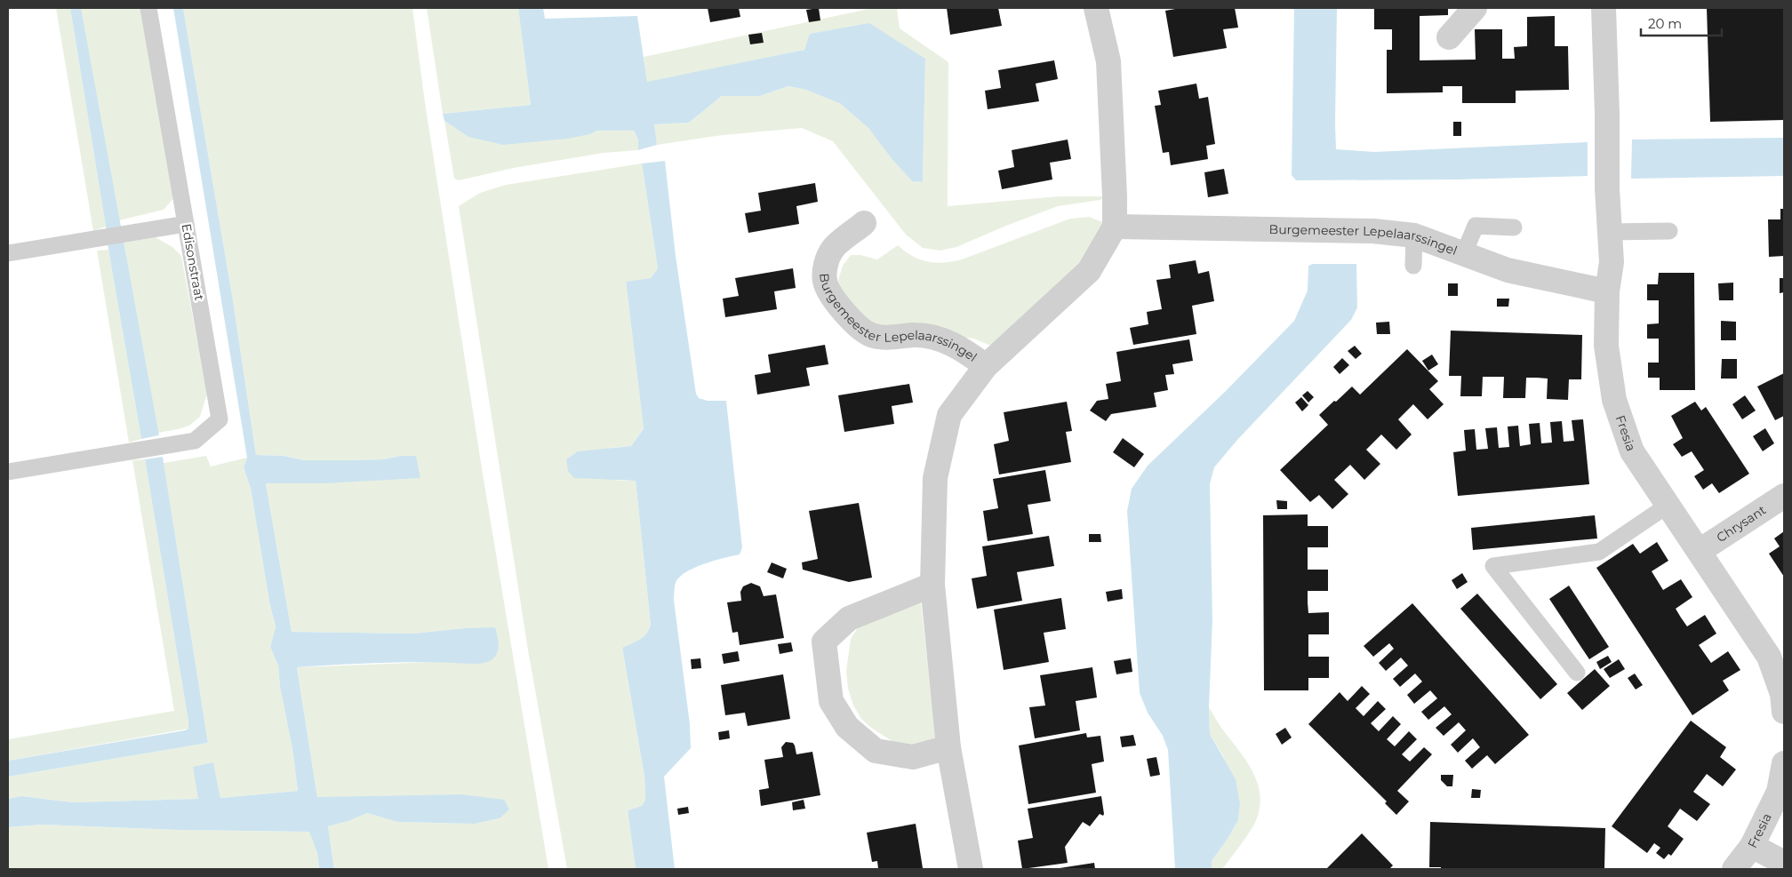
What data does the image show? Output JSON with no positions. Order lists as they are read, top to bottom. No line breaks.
{"streets":{"street":["Burgemeester Lepelaarssingel","Fresia","Chrysant"],"lane":["Edisonstraat"]},"crossings":[["Burgemeester Lepelaarssingel","Fresia"],["Fresia","Chrysant"]],"scale_bar":"20 m"}
